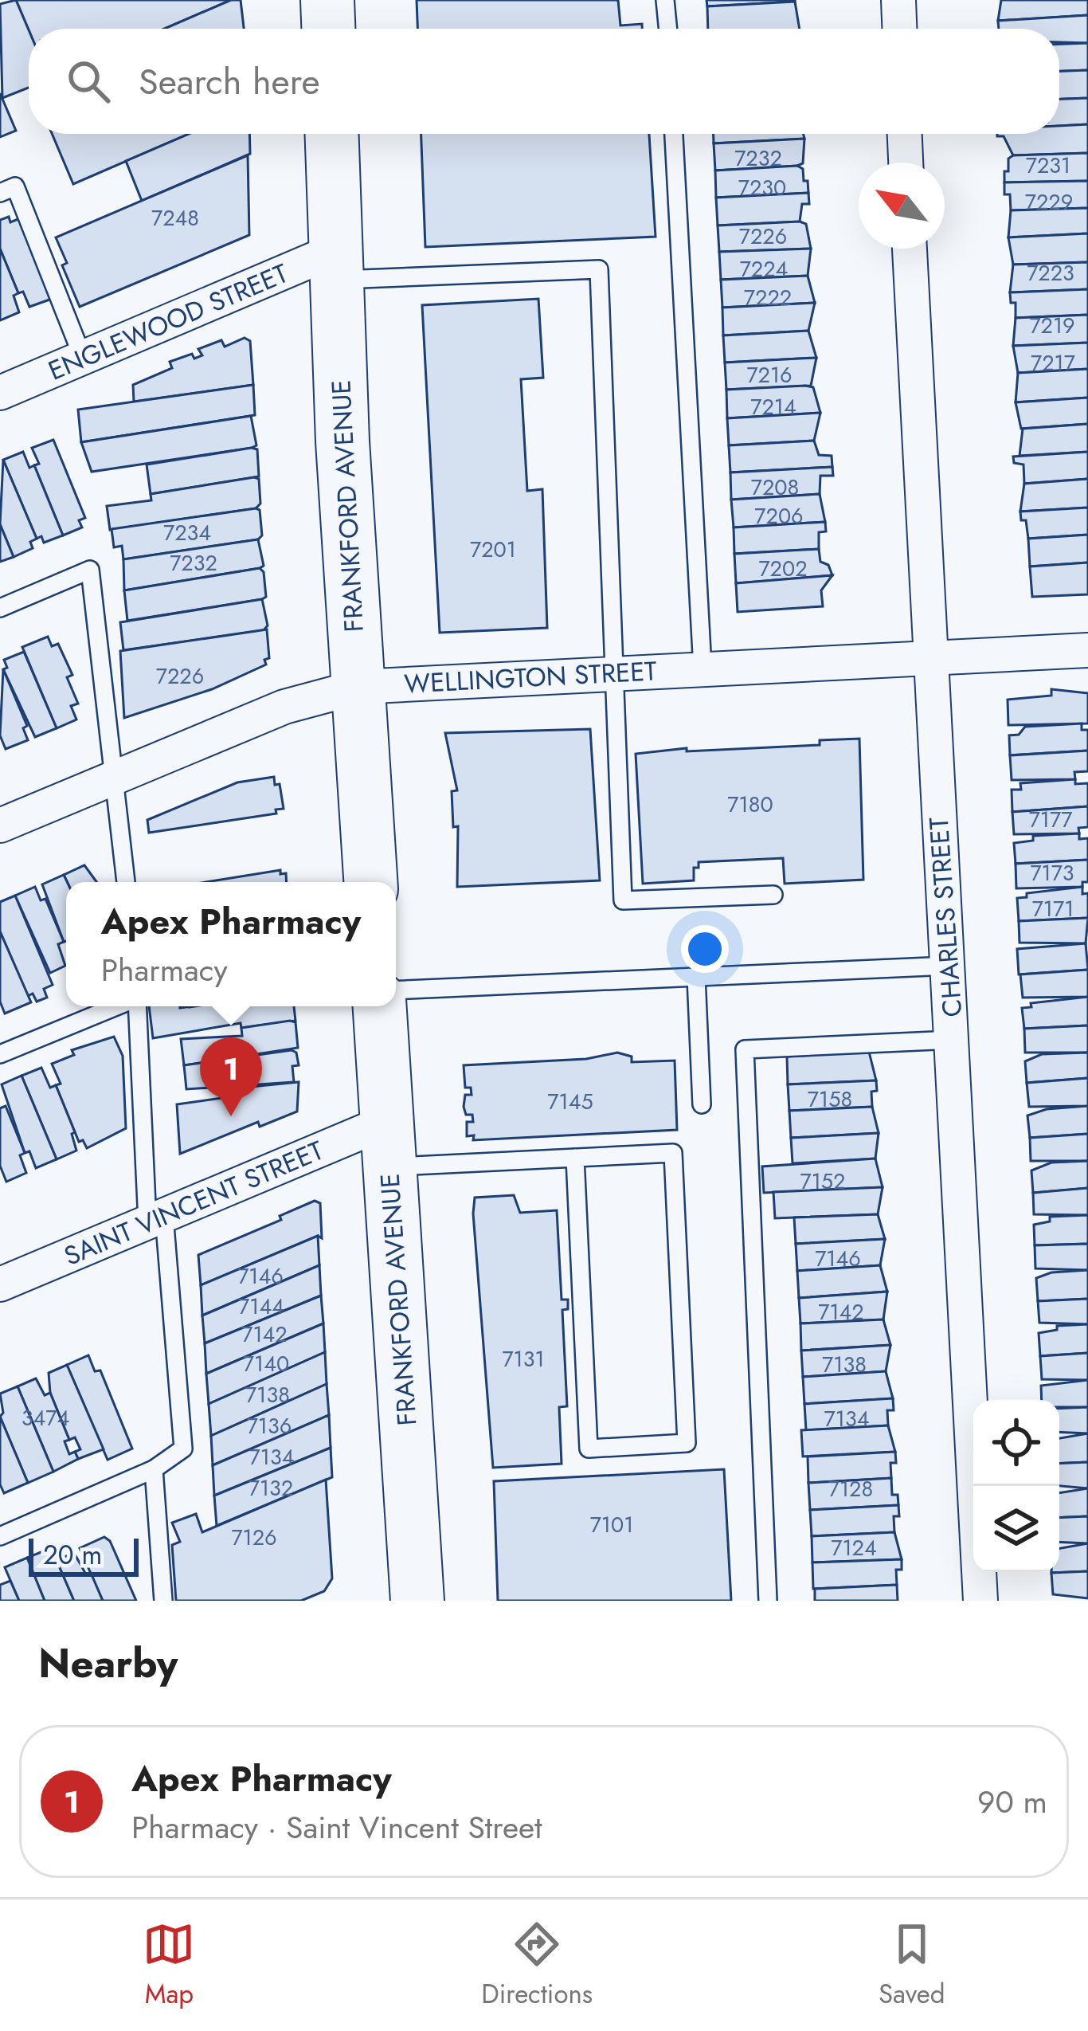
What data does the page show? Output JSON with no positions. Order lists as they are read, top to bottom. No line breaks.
{"streets":{"main road":["FRANKFORD AVENUE"],"street":["ENGLEWOOD STREET","WELLINGTON STREET","CHARLES STREET","SAINT VINCENT STREET"]},"crossings":[["ENGLEWOOD STREET","FRANKFORD AVENUE"],["FRANKFORD AVENUE","WELLINGTON STREET"],["FRANKFORD AVENUE","SAINT VINCENT STREET"],["WELLINGTON STREET","CHARLES STREET"]],"house_numbers":["7232","7231","7230","7229","7248","7226","7224","7223","7222","7219","7217","7216","7214","7208","7206","7234","7201","7232","7202","7226","7180","7177","7173","7171","7158","7145","7152","7146","7146","7144","7142","7142","7131","7140","7138","7138","3474","7134","7136","7134","7132","7128","7101","7126","7124"],"scale_bar":"20 m","north":"top left","page":{"search":"Search here","popup":["Apex Pharmacy","Pharmacy"],"pins":"1","scale":"20 m","heading":"Nearby","list":[{"mark":"1","name":"Apex Pharmacy","note":"Pharmacy · Saint Vincent Street","value":"90 m"}],"nav":["Map","Directions","Saved"]}}
